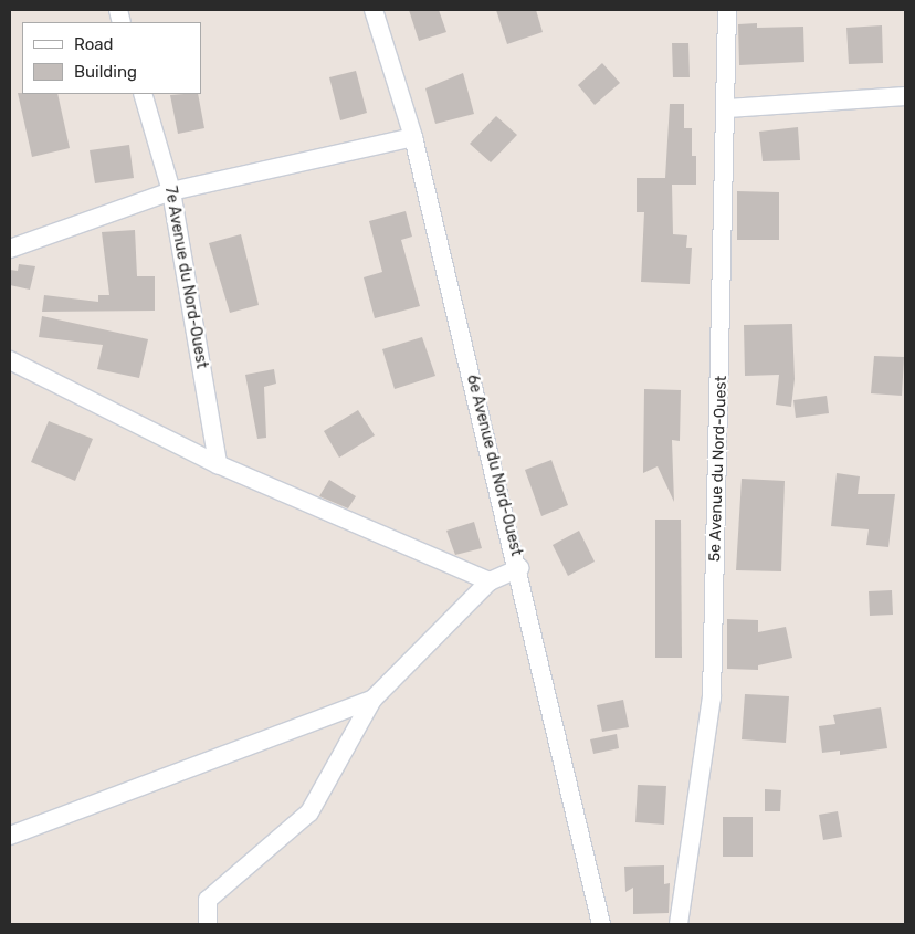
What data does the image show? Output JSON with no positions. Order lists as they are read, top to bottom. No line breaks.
{"streets":{"street":["7e Avenue du Nord-Ouest","6e Avenue du Nord-Ouest","5e Avenue du Nord-Ouest"]},"legend":["Road","Building"]}
